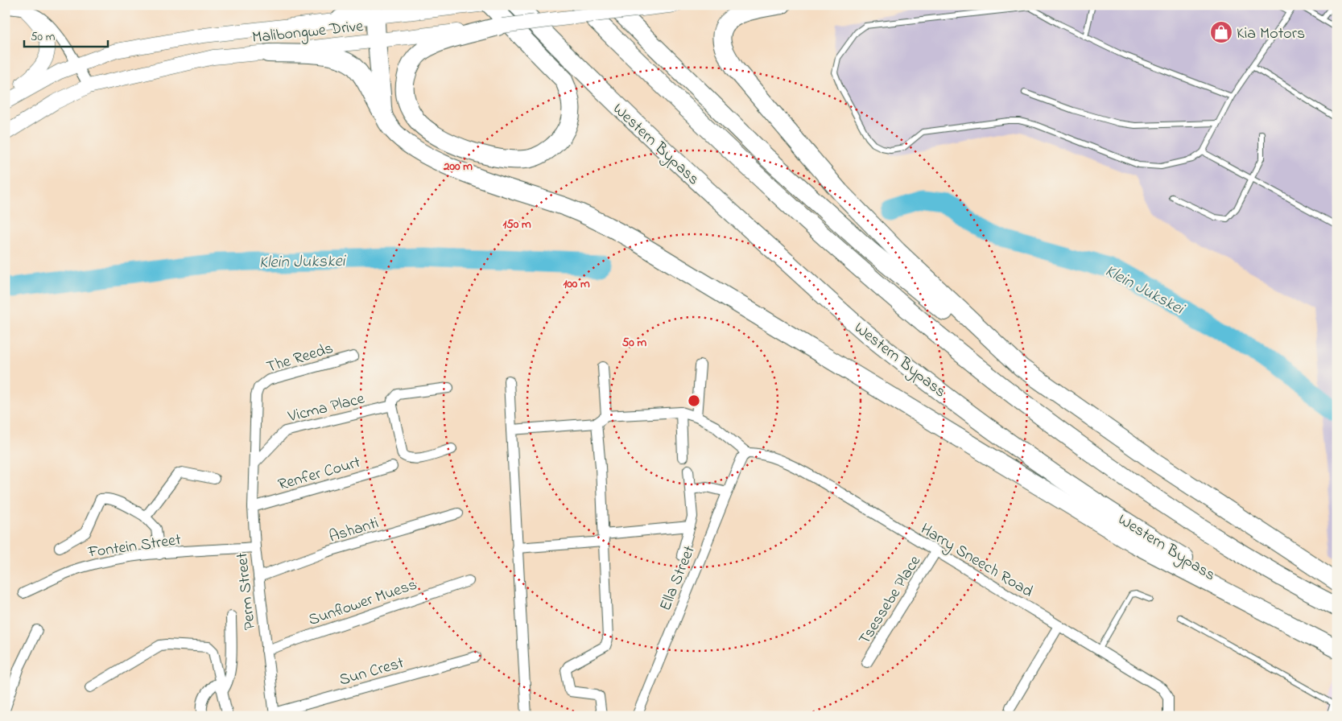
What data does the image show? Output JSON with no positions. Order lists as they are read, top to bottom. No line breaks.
{"streets":{"highway":["Western Bypass"],"main road":["Malibongwe Drive"],"street":["The Reeds","Vicma Place","Renfer Court","Ashanti","Fontein Street","Harry Sneech Road","Ella Street","Perm Street","Tsessebe Place","Sunflower Muess","Sun Crest"]},"crossings":[["The Reeds","Vicma Place"],["The Reeds","Perm Street"],["Vicma Place","Perm Street"],["Renfer Court","Perm Street"],["Ashanti","Perm Street"],["Fontein Street","Perm Street"],["Harry Sneech Road","Ella Street"],["Harry Sneech Road","Tsessebe Place"],["Perm Street","Sunflower Muess"],["Perm Street","Sun Crest"]],"water":["Klein Jukskei"],"places":{"shop":["Kia Motors"]},"scale_bar":"50 m","rings":["200 m","150 m","100 m","50 m"]}
